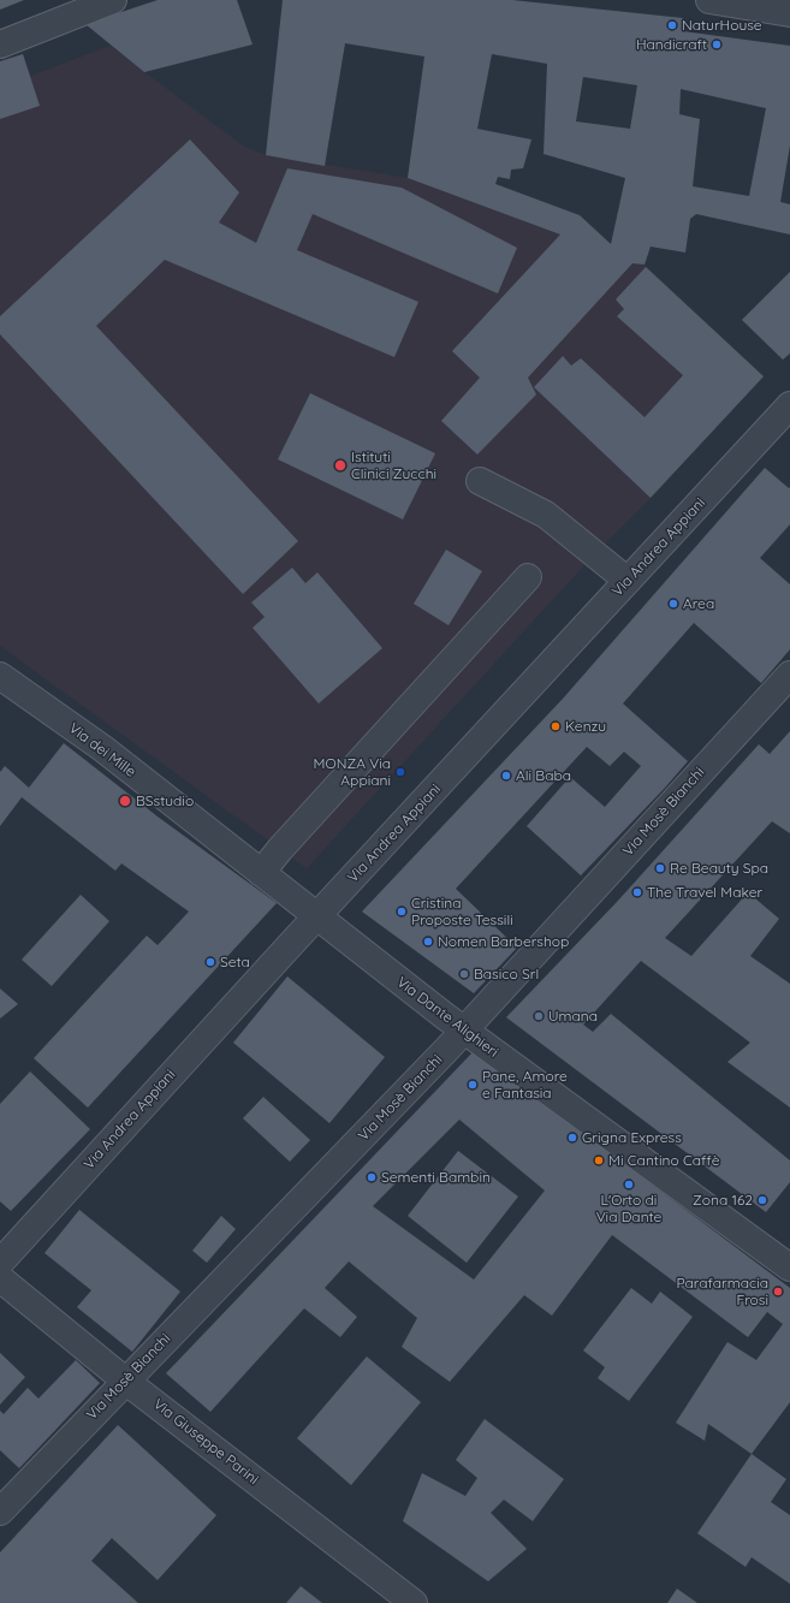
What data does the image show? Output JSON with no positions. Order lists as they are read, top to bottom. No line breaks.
{"streets":{"street":["Via Andrea Appiani","Via dei Mille","Via Mosè Bianchi","Via Dante Alighieri","Via Giuseppe Parini"]},"crossings":[["Via Andrea Appiani","Via dei Mille"],["Via Andrea Appiani","Via Dante Alighieri"],["Via dei Mille","Via Dante Alighieri"],["Via Mosè Bianchi","Via Dante Alighieri"],["Via Mosè Bianchi","Via Giuseppe Parini"]],"places":["NaturHouse","Handicraft","Istituti Clinici Zucchi","Area","Kenzu","MONZA Via Appiani","Ali Baba","BSstudio","Re Beauty Spa","The Travel Maker","Cristina Proposte Tessili","Nomen Barbershop","Seta","Basico Srl","Umana","Pane, Amore e Fantasia","Grigna Express","Mi Cantino Caffè","Sementi Bambin","L'Orto di Via Dante","Zona 162","Parafarmacia Frosi"]}
